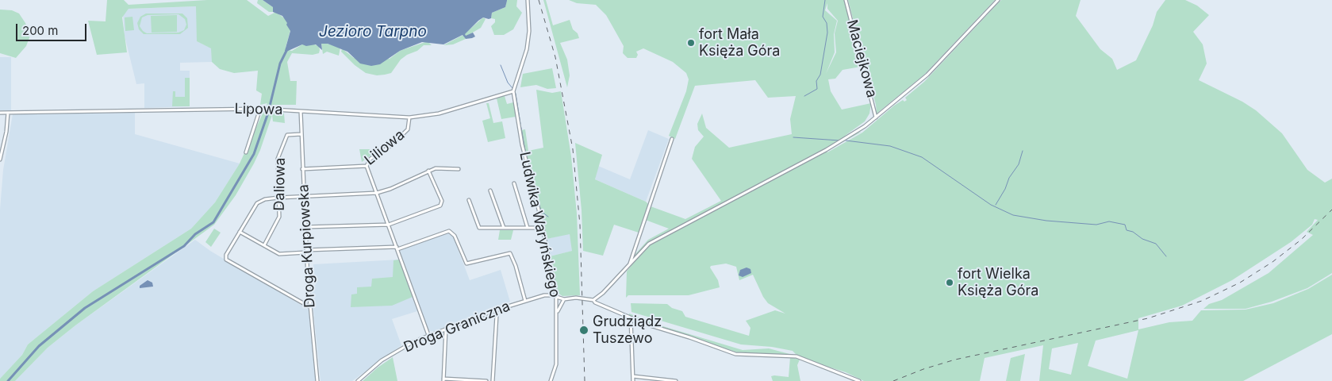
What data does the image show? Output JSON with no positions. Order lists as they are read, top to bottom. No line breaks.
{"streets":{"street":["Maciejkowa","Lipowa","Liliowa","Daliowa","Ludwika Waryńskiego","Droga Kurpiowska","Droga Graniczna"]},"crossings":[["Lipowa","Liliowa"],["Lipowa","Ludwika Waryńskiego"],["Lipowa","Droga Kurpiowska"],["Liliowa","Droga Kurpiowska"],["Daliowa","Droga Kurpiowska"],["Ludwika Waryńskiego","Droga Graniczna"]],"water":["Jezioro Tarpno"],"places":["fort Mała Księża Góra","fort Wielka Księża Góra","Grudziądz Tuszewo"],"scale_bar":"200 m"}
